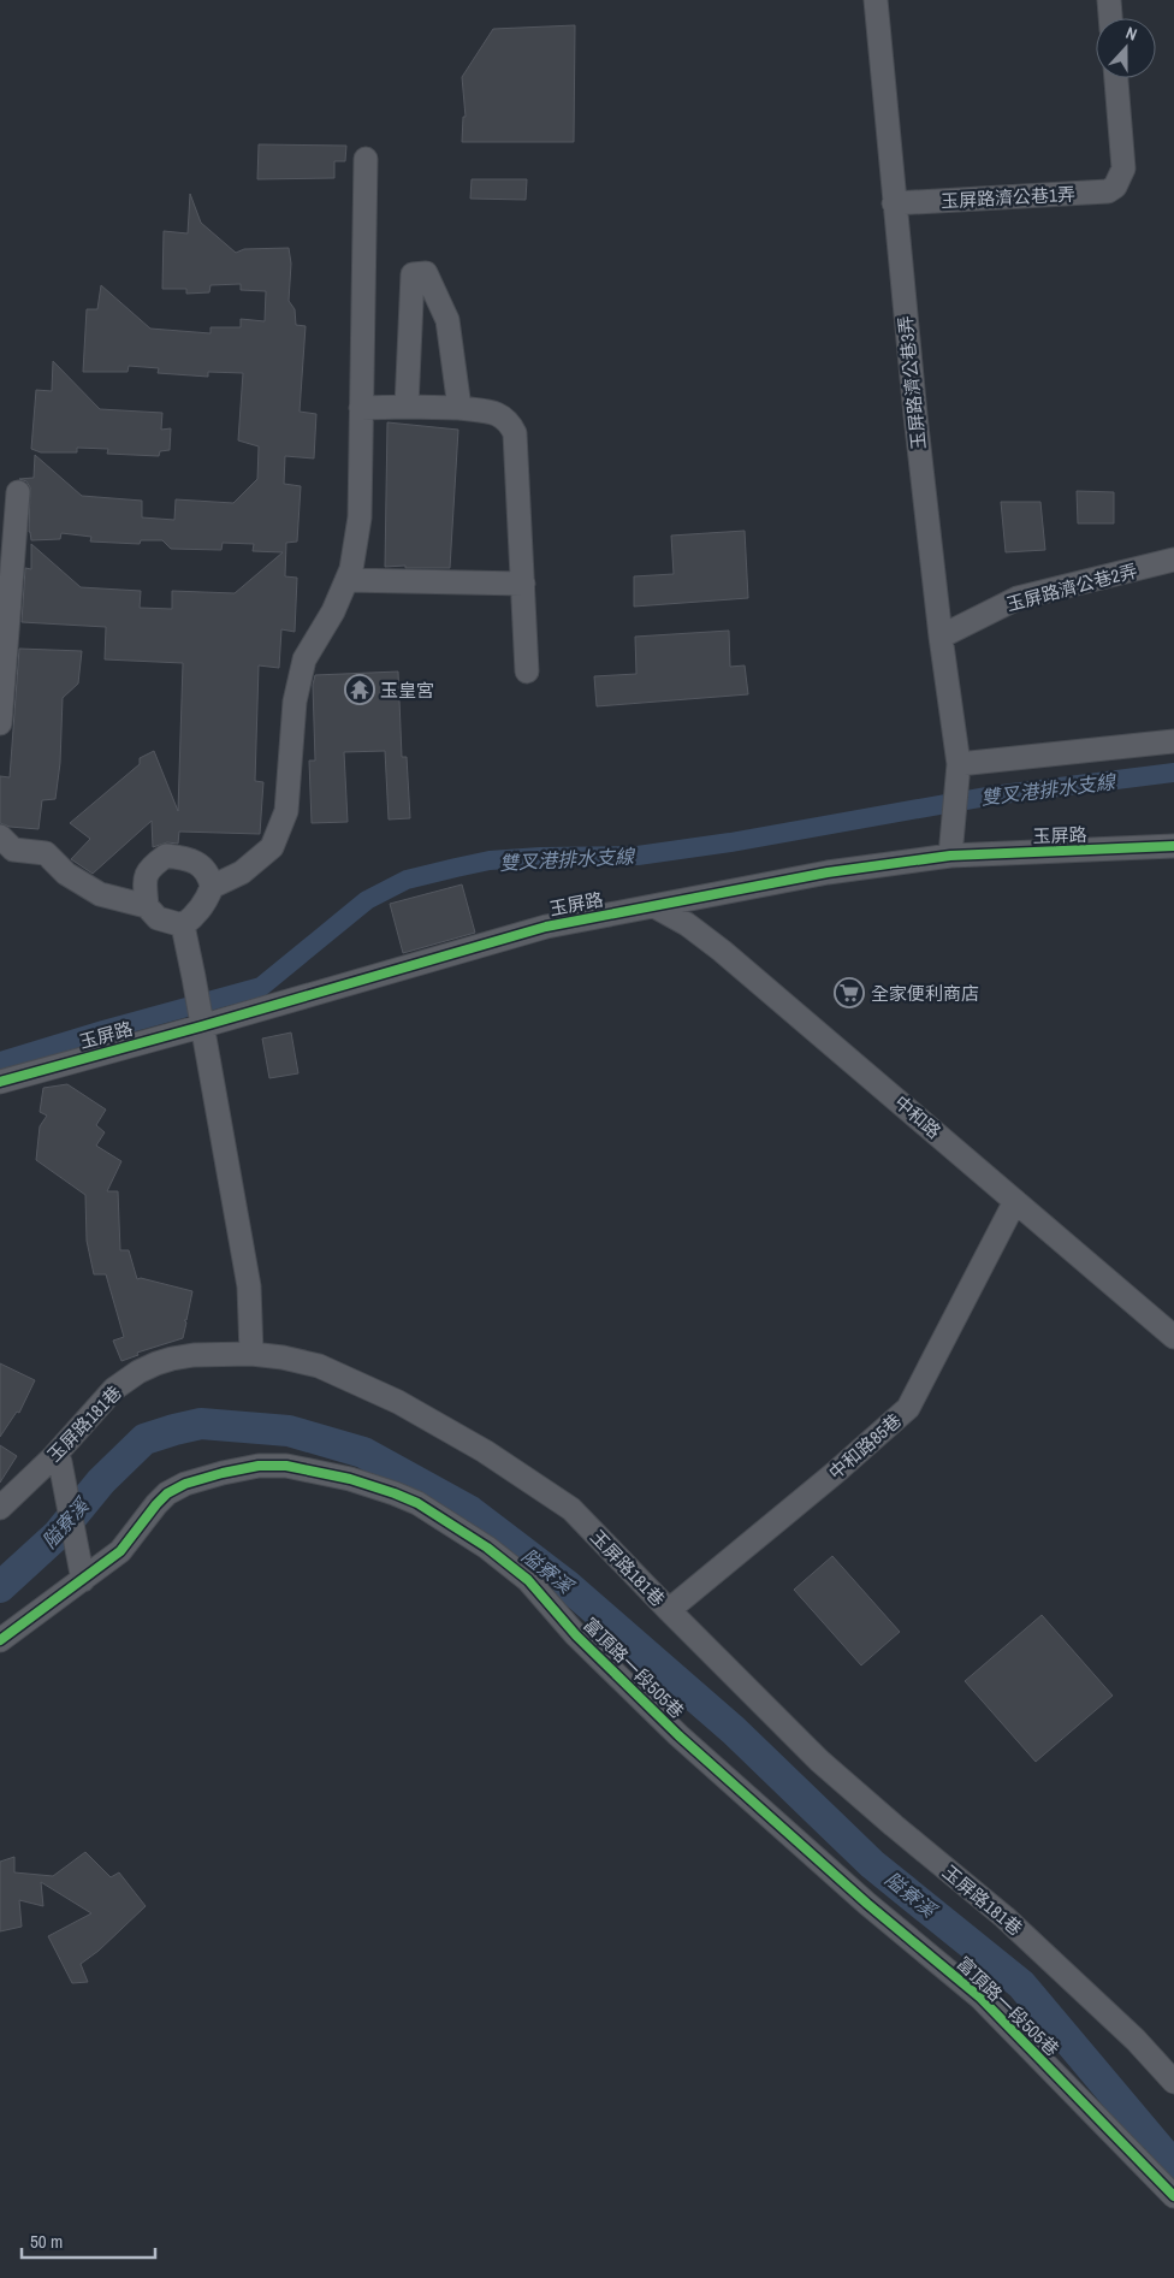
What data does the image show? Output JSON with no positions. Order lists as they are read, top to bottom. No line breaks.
{"streets":{"street":["玉屏路濟公巷1弄","玉屏路濟公巷3弄","玉屏路濟公巷2弄","玉屏路","中和路","玉屏路181巷","中和路85巷","富頂路一段505巷"]},"crossings":[["玉屏路濟公巷1弄","玉屏路濟公巷3弄"],["玉屏路濟公巷3弄","玉屏路濟公巷2弄"],["玉屏路","中和路"],["中和路","中和路85巷"],["玉屏路181巷","中和路85巷"]],"water":["雙叉港排水支線","隘寮溪"],"places":{"temple":["玉皇宮"],"supermarket":["全家便利商店"]},"scale_bar":"50 m","north":"top"}
